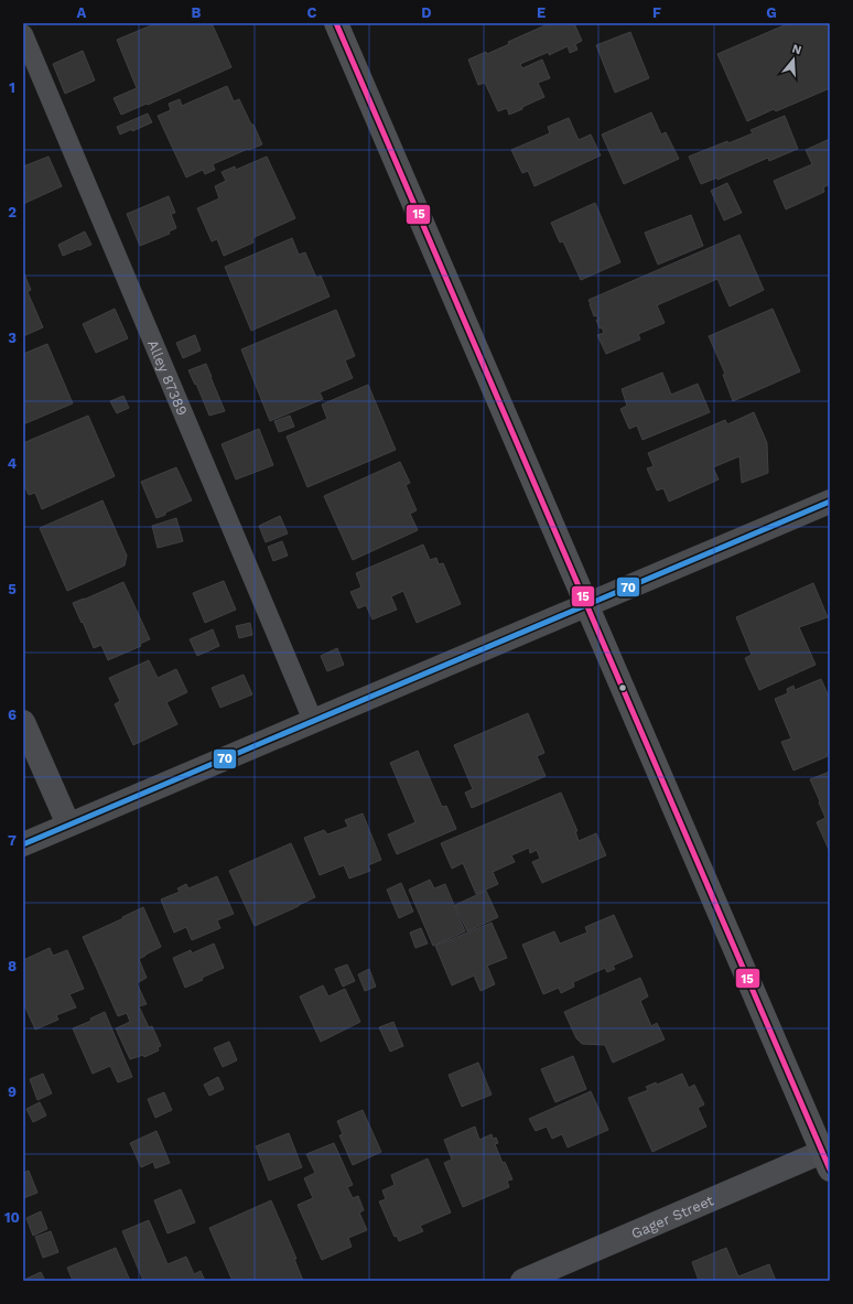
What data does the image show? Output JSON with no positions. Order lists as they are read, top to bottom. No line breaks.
{"streets":{"street":["Gager Street"],"lane":["Alley 87389"]},"lines":["transit line 15","transit line 70"],"north":"top","grid":{"columns":["A","B","C","D","E","F","G"],"rows":["1","2","3","4","5","6","7","8","9","10"]}}
